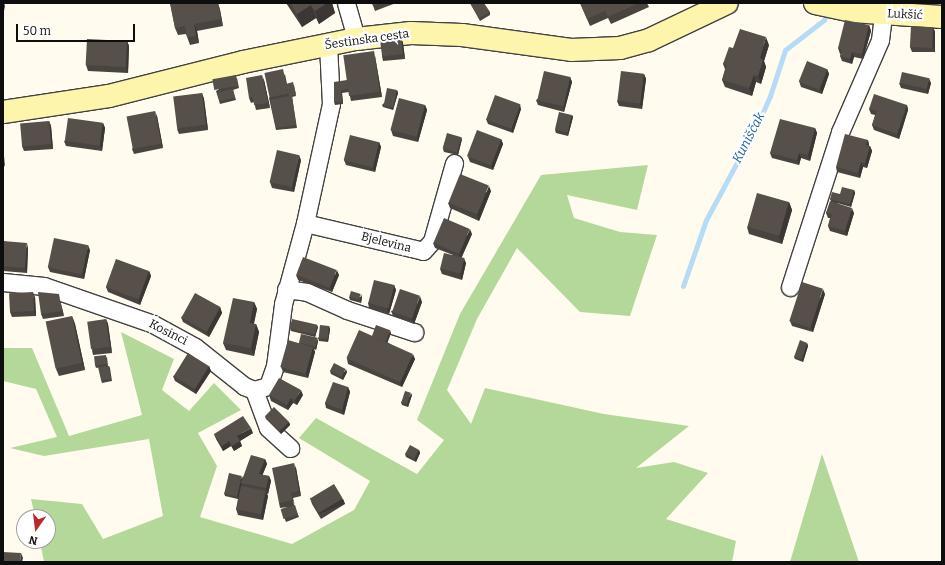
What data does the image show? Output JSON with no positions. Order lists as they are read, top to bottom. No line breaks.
{"streets":{"main road":["Lukšić","Šestinska cesta"],"street":["Bjelevina","Kosinci"]},"water":["Kuniščak"],"scale_bar":"50 m","north":"bottom"}
